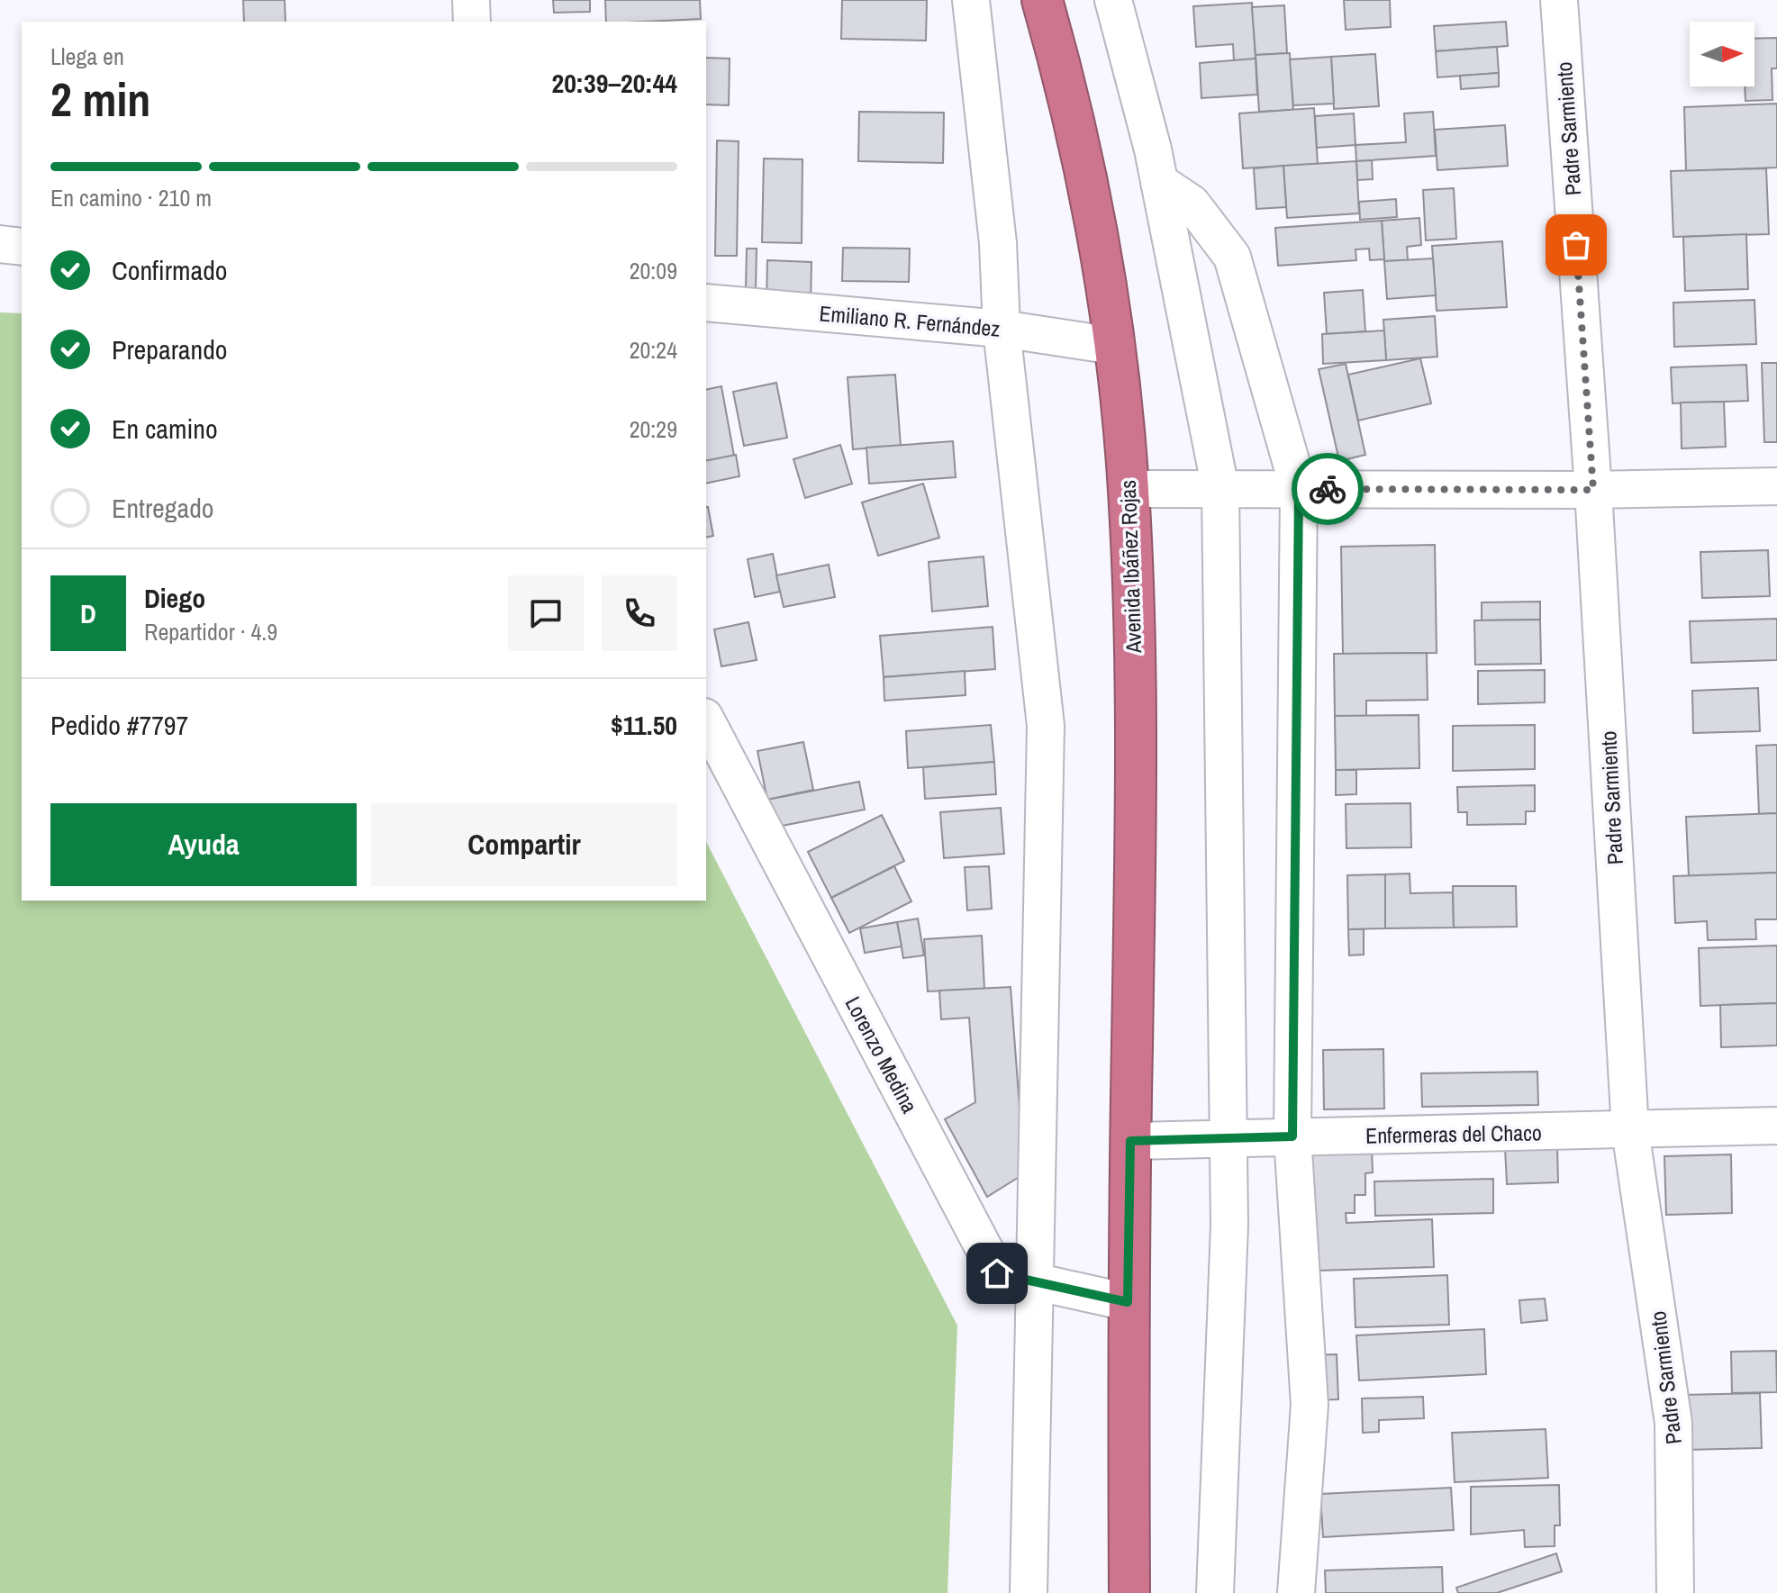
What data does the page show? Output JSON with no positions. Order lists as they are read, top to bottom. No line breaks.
{"streets":{"highway":["Avenida Ibáñez Rojas"],"street":["Padre Sarmiento","Emiliano R. Fernández","Lorenzo Medina","Enfermeras del Chaco"]},"crossings":[["Padre Sarmiento","Enfermeras del Chaco"],["Emiliano R. Fernández","Avenida Ibáñez Rojas"],["Avenida Ibáñez Rojas","Lorenzo Medina"],["Avenida Ibáñez Rojas","Enfermeras del Chaco"]],"north":"right","page":{"heading":["2 min","Llega en","20:39–20:44"],"panel":["Diego","Repartidor · 4.9","Pedido #7797","$11.50"],"bar":"En camino · 210 m","list":[["Confirmado","20:09"],["Preparando","20:24"],["En camino","20:29"],"Entregado"],"round":"D","buttons":["Ayuda","Compartir"]}}
